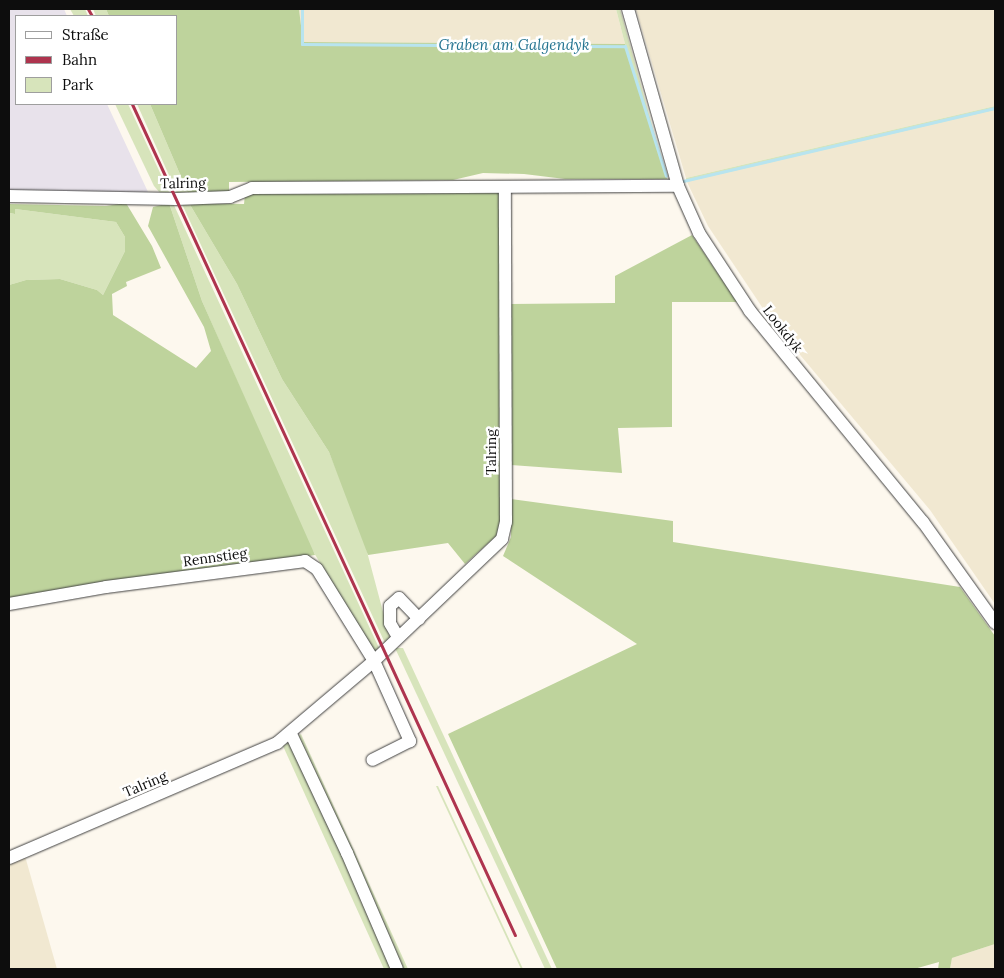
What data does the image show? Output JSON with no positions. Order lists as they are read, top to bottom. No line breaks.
{"streets":{"street":["Talring","Lookdyk","Rennstieg"]},"crossings":[["Talring","Lookdyk"],["Talring","Rennstieg"]],"water":["Graben am Galgendyk"],"legend":["Straße","Bahn","Park"]}
